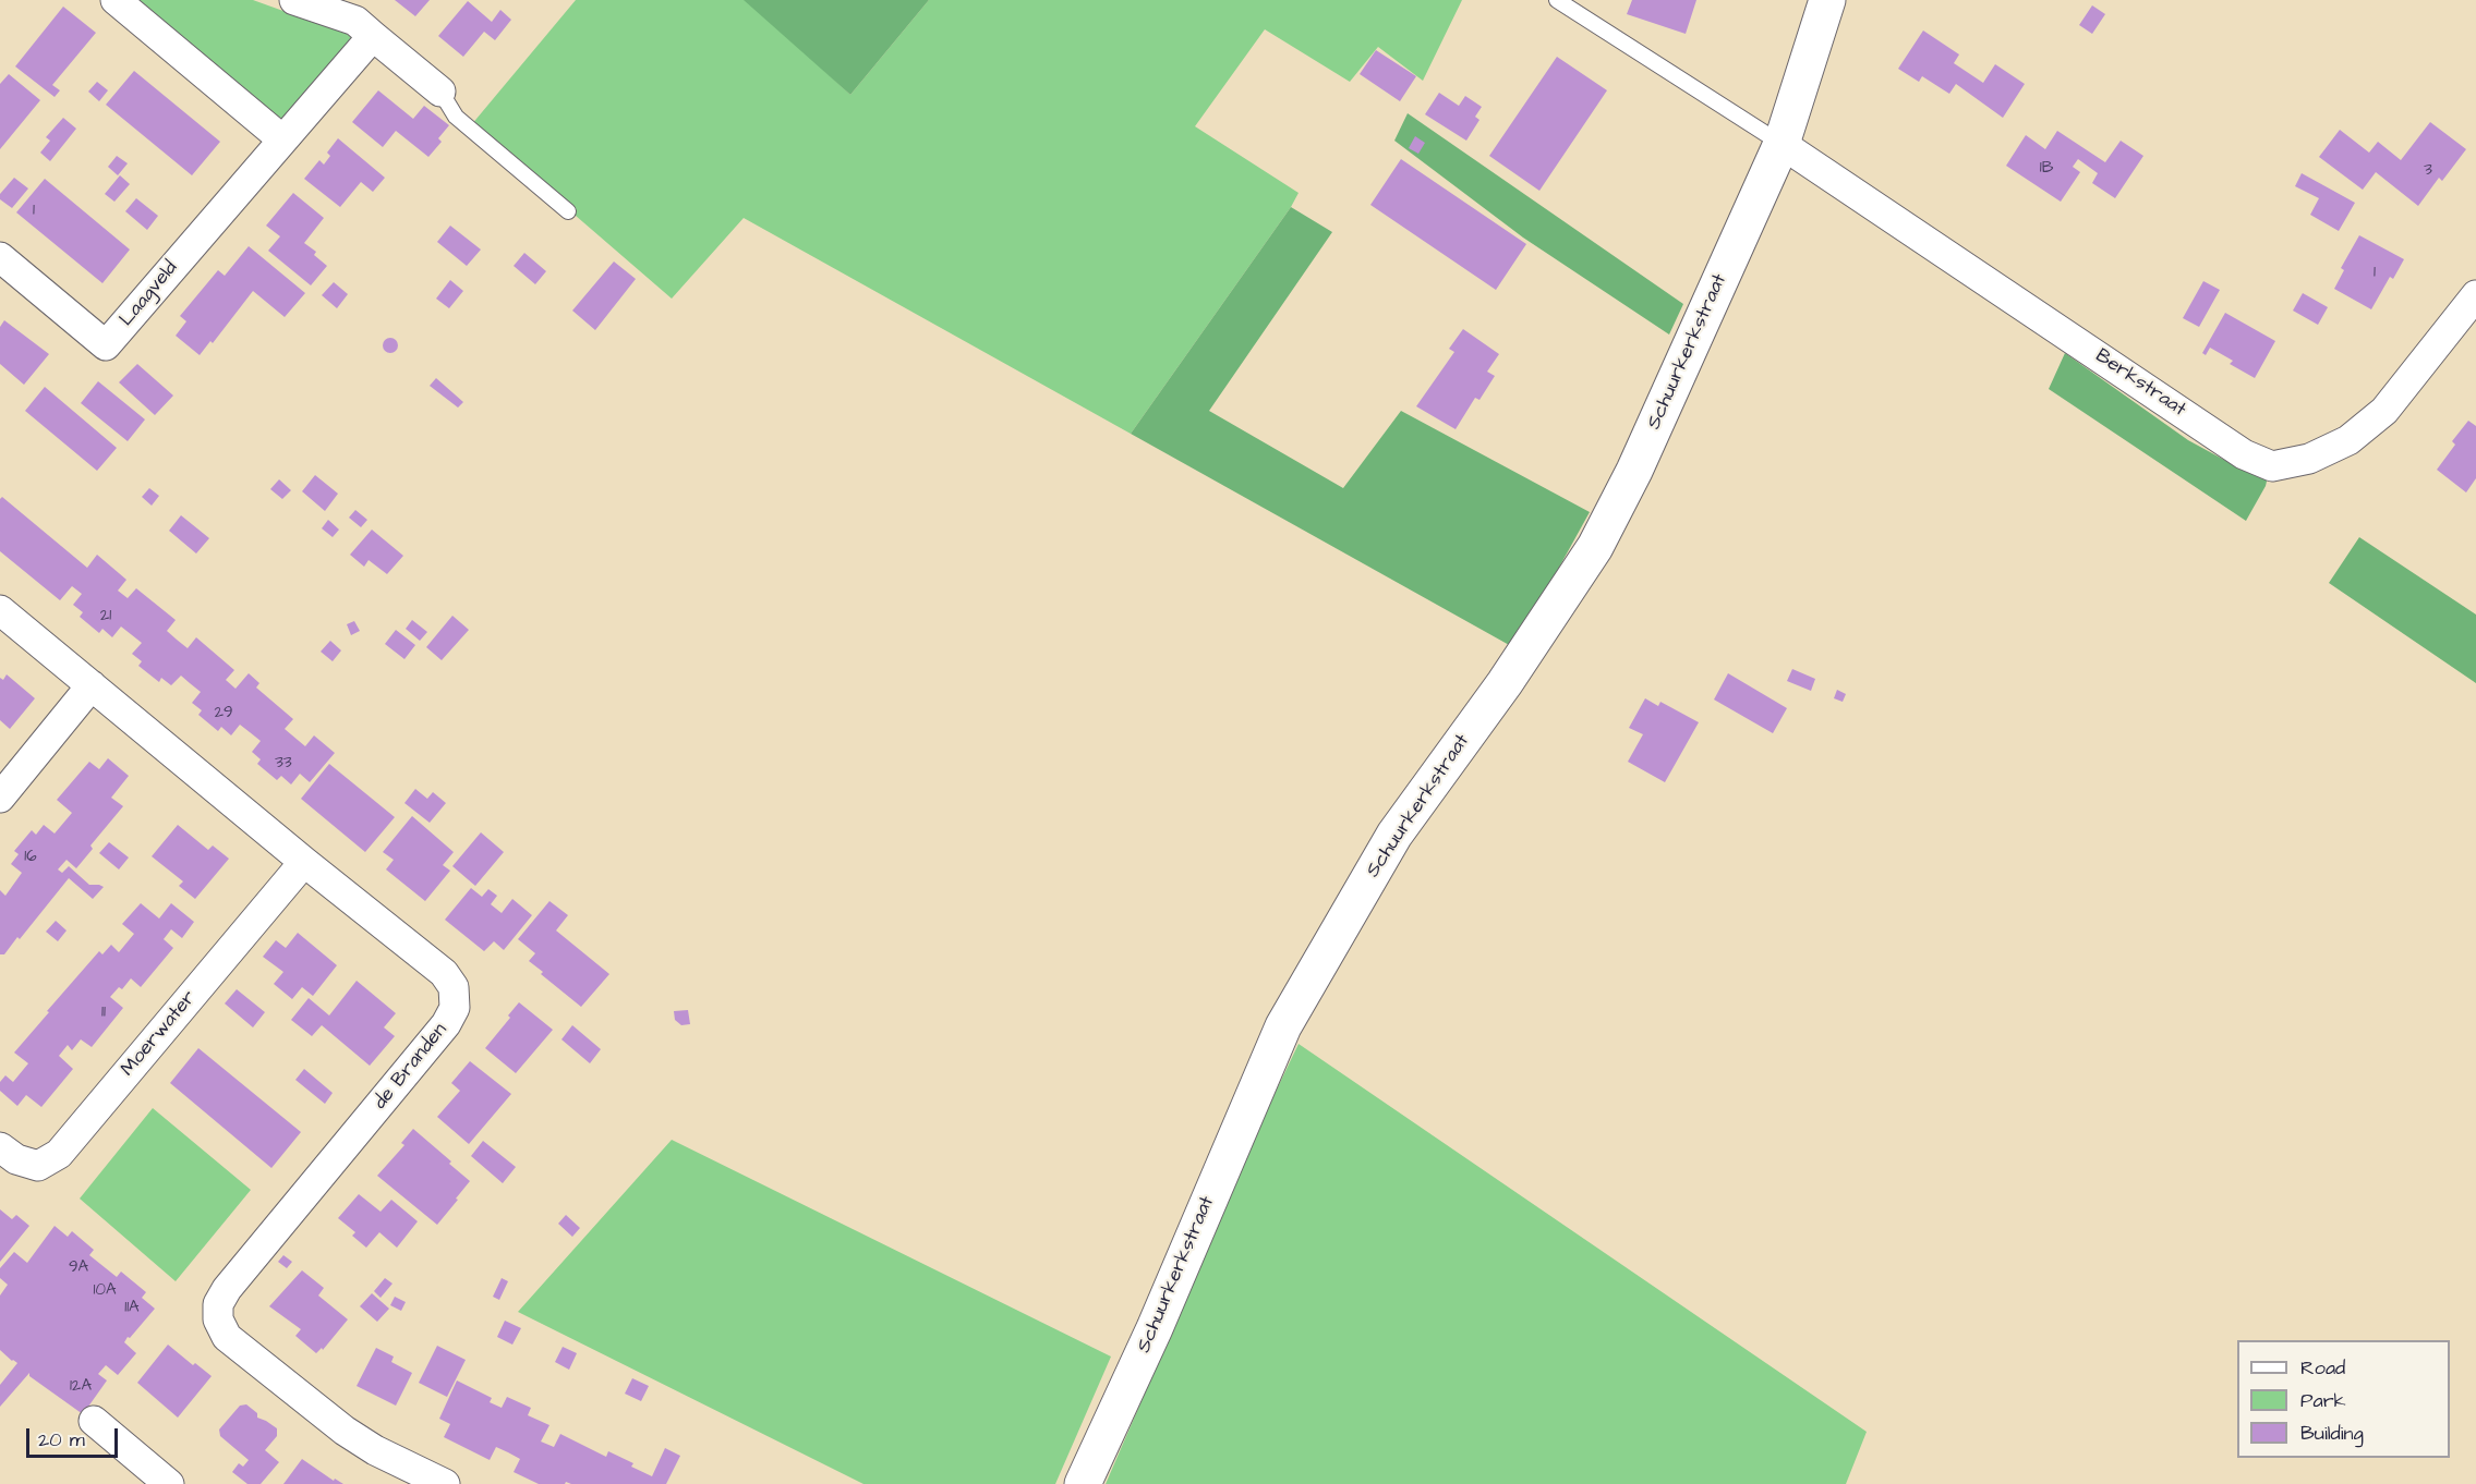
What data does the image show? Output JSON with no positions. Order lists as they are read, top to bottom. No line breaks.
{"streets":{"street":["Laagveld","Schuurkerkstraat","Berkstraat","Moerwater","de Branden"]},"crossings":[["Schuurkerkstraat","Berkstraat"],["Moerwater","de Branden"]],"house_numbers":["1B","3","1","1","21","29","33","16","11","9A","10A","11A","12A"],"legend":["Road","Park","Building"],"scale_bar":"20 m"}
